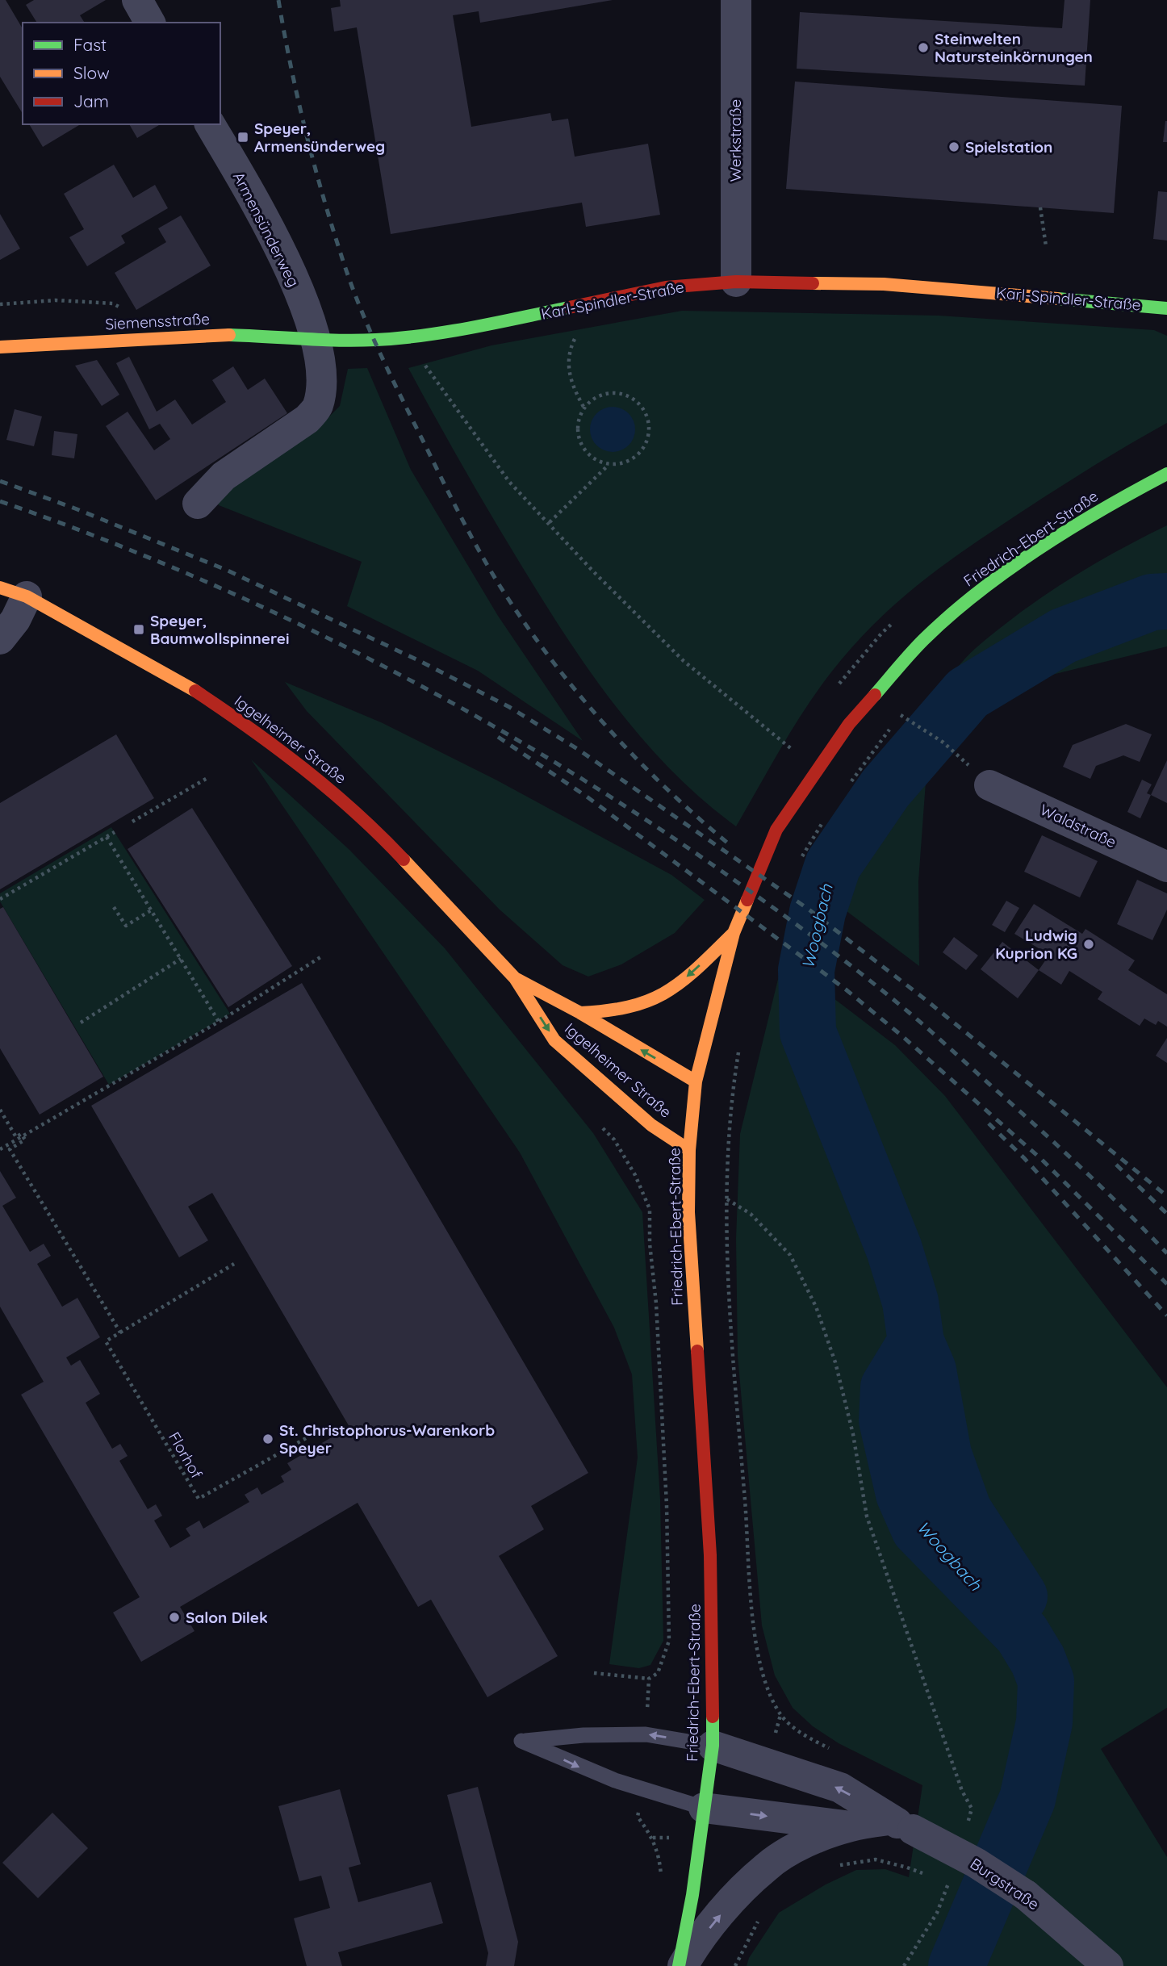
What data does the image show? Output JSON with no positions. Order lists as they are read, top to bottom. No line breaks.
{"streets":{"main road":["Karl-Spindler-Straße","Siemensstraße","Friedrich-Ebert-Straße","Iggelheimer Straße"],"street":["Werkstraße","Armensünderweg","Waldstraße","Burgstraße"],"path":["Florhof"]},"crossings":[["Werkstraße","Karl-Spindler-Straße"],["Armensünderweg","Karl-Spindler-Straße"],["Armensünderweg","Siemensstraße"],["Karl-Spindler-Straße","Siemensstraße"],["Friedrich-Ebert-Straße","Iggelheimer Straße"],["Friedrich-Ebert-Straße","Burgstraße"]],"water":["Woogbach"],"places":{"other":["Steinwelten Natursteinkörnungen","Spielstation","Ludwig Kuprion KG","St. Christophorus-Warenkorb Speyer","Salon Dilek"],"transit":["Speyer, Armensünderweg","Speyer, Baumwollspinnerei"]},"legend":["Fast","Slow","Jam"]}
